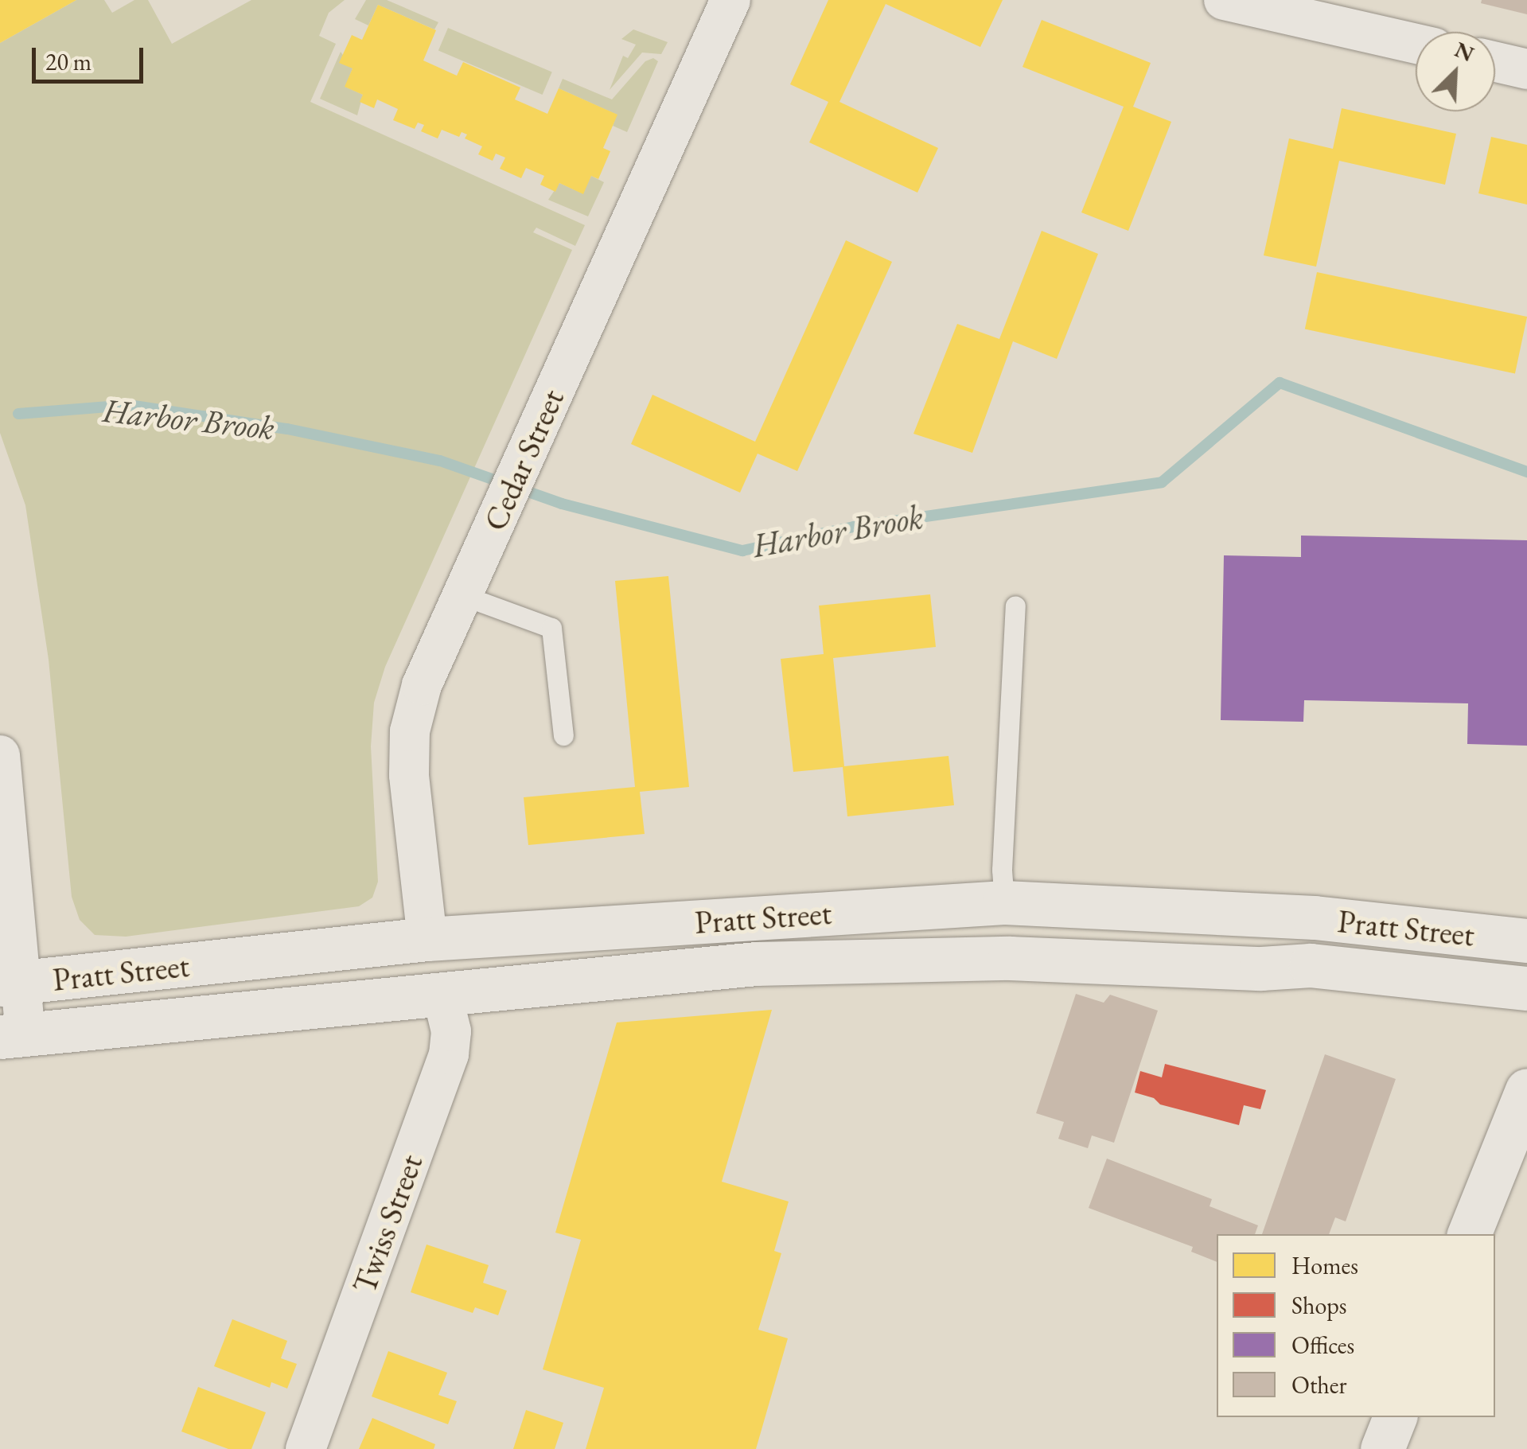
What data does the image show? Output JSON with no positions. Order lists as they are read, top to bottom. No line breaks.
{"streets":{"street":["Cedar Street","Pratt Street","Twiss Street"]},"crossings":[["Cedar Street","Pratt Street"],["Pratt Street","Twiss Street"]],"water":["Harbor Brook"],"legend":["Homes","Shops","Offices","Other"],"scale_bar":"20 m","north":"top right"}
